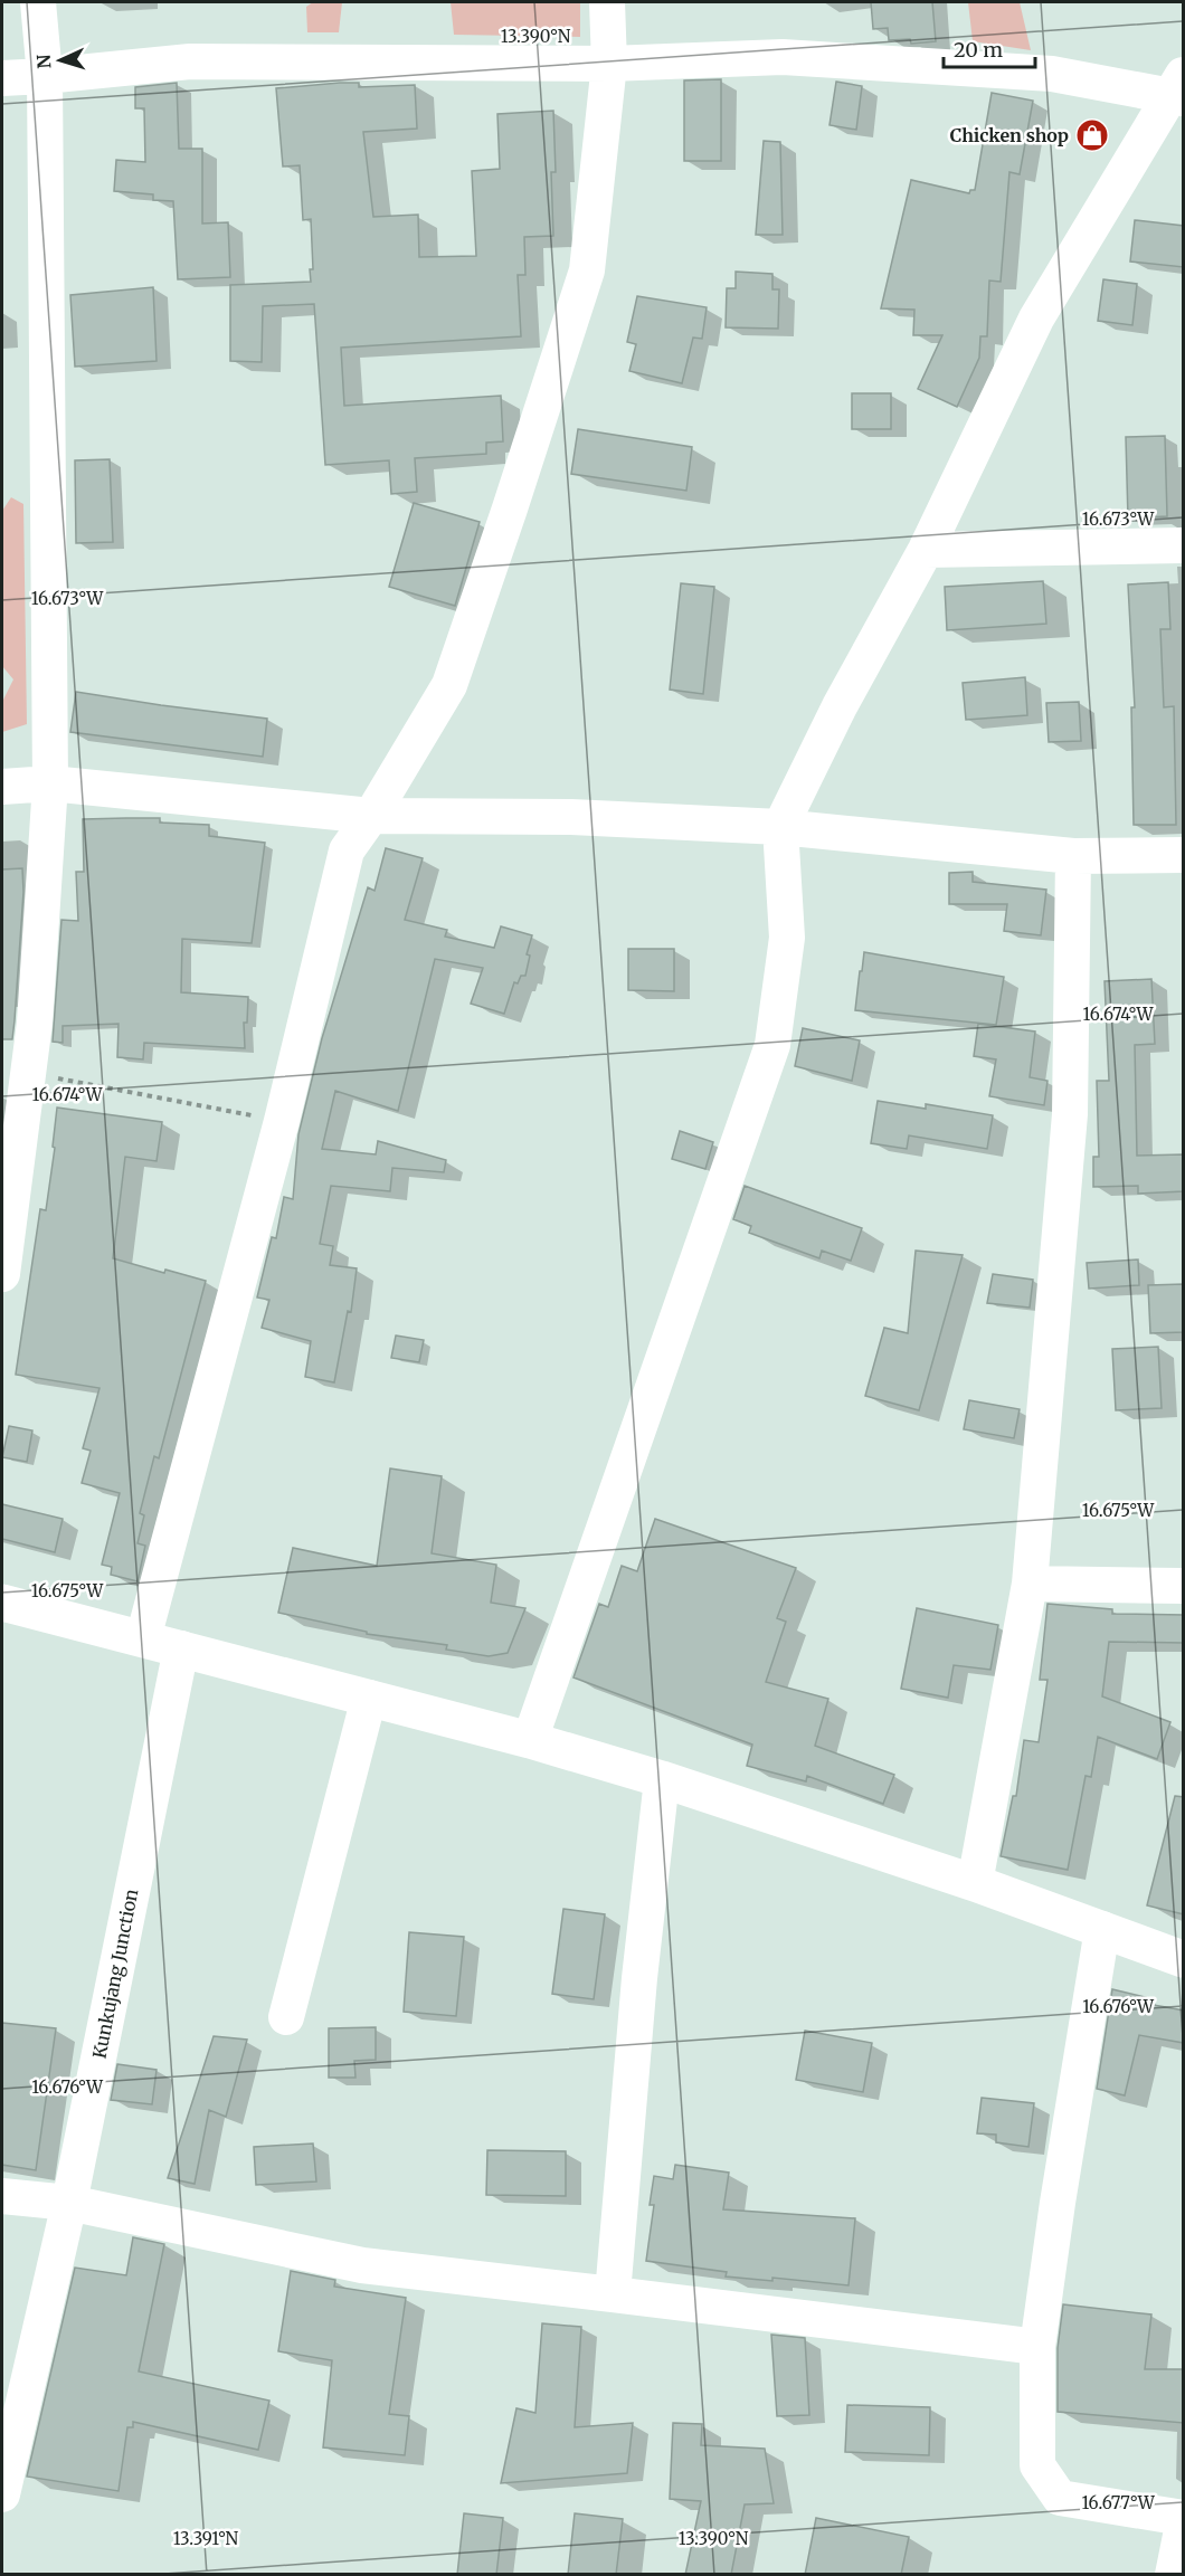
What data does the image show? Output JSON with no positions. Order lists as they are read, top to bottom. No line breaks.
{"streets":{"street":["Kunkujang Junction"]},"places":{"shop":["Chicken shop"]},"scale_bar":"20 m","north":"left","coordinates":["13.390°N","16.673°W","16.674°W","16.675°W","16.676°W","16.677°W","13.391°N"]}
